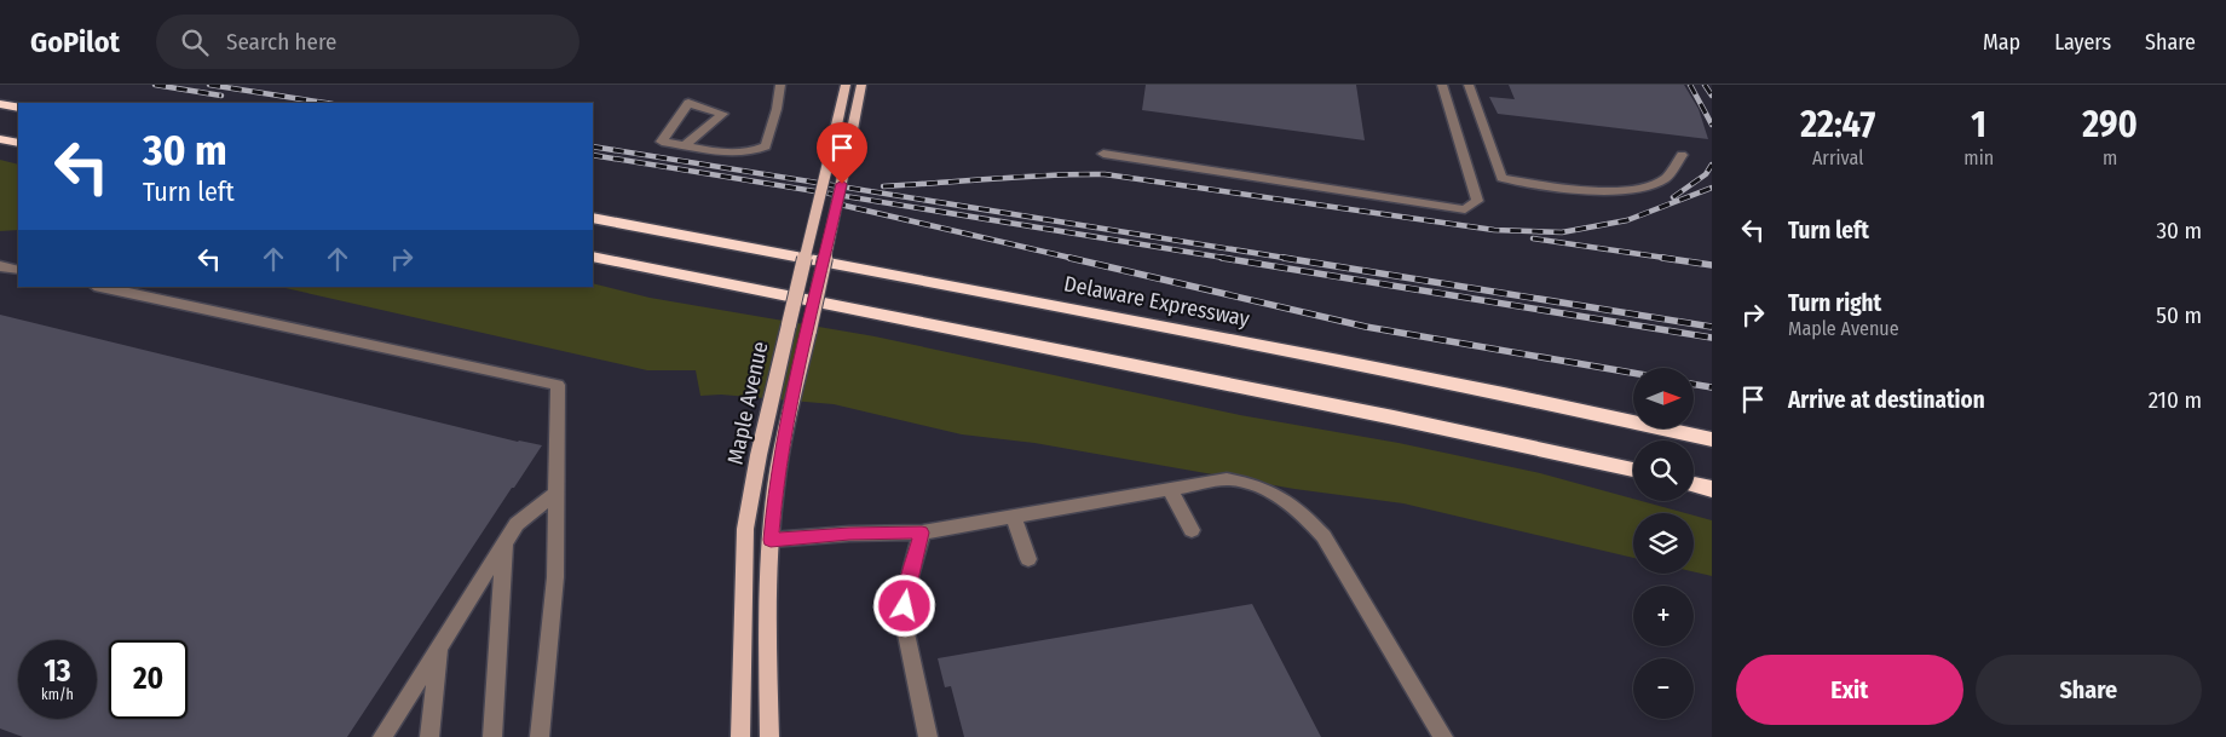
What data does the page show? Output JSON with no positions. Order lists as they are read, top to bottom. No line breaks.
{"streets":{"highway":["Delaware Expressway"],"main road":["Maple Avenue"]},"north":"right","page":{"header":"GoPilot","search":"Search here","nav":["Map","Layers","Share"],"eta":["22:47","Arrival","1","min","290","m"],"turn":["30 m","Turn left"],"list":[{"name":"Turn left","value":"30 m"},{"name":"Turn right","note":"Maple Avenue","value":"50 m"},{"name":"Arrive at destination","value":"210 m"}],"map_buttons":["+","−"],"speed":"13 km/h","limit":"20","buttons":["Exit","Share"]}}
